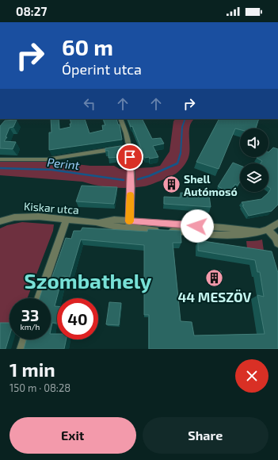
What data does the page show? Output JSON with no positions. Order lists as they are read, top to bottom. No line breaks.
{"streets":{"street":["Kiskar utca"]},"districts":["Szombathely"],"water":["Perint"],"places":{"building":["Shell Autómosó","44 MESZÖV"]},"page":{"status":"08:27","turn":["60 m","Óperint utca"],"speed":"33 km/h","limit":"40","heading":["1 min","150 m · 08:28"],"buttons":["Exit","Share"]}}
